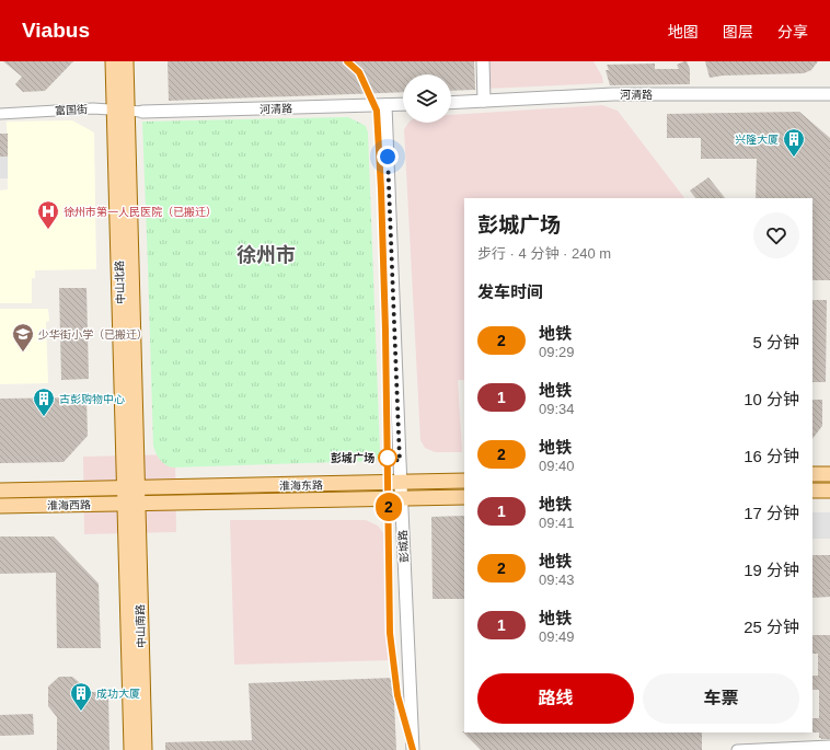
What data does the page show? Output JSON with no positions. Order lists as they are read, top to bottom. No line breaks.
{"streets":{"main road":["中山北路","淮海东路","淮海西路","中山南路"],"street":["河清路","富国街","彭城路"]},"crossings":[["河清路","富国街"],["河清路","彭城路"],["富国街","中山北路"],["中山北路","淮海东路"],["中山北路","淮海西路"],["中山北路","中山南路"],["淮海东路","淮海西路"],["淮海东路","彭城路"],["淮海东路","中山南路"],["淮海西路","中山南路"]],"districts":["徐州市"],"places":{"building":["兴隆大厦","古彭购物中心","成功大厦"],"hospital":["徐州市第一人民医院（已搬迁）"],"school or university":["少华街小学（已搬迁）"],"other":["彭城广场"]},"lines":["metro line 2"],"page":{"header":"Viabus","nav":["地图","图层","分享"],"on_map":"2","heading":[["彭城广场","步行 · 4 分钟 · 240 m"],"发车时间"],"list":[{"mark":"2","name":"地铁","note":"09:29","value":"5 分钟"},{"mark":"1","name":"地铁","note":"09:34","value":"10 分钟"},{"mark":"2","name":"地铁","note":"09:40","value":"16 分钟"},{"mark":"1","name":"地铁","note":"09:41","value":"17 分钟"},{"mark":"2","name":"地铁","note":"09:43","value":"19 分钟"},{"mark":"1","name":"地铁","note":"09:49","value":"25 分钟"}],"buttons":["路线","车票"]}}
